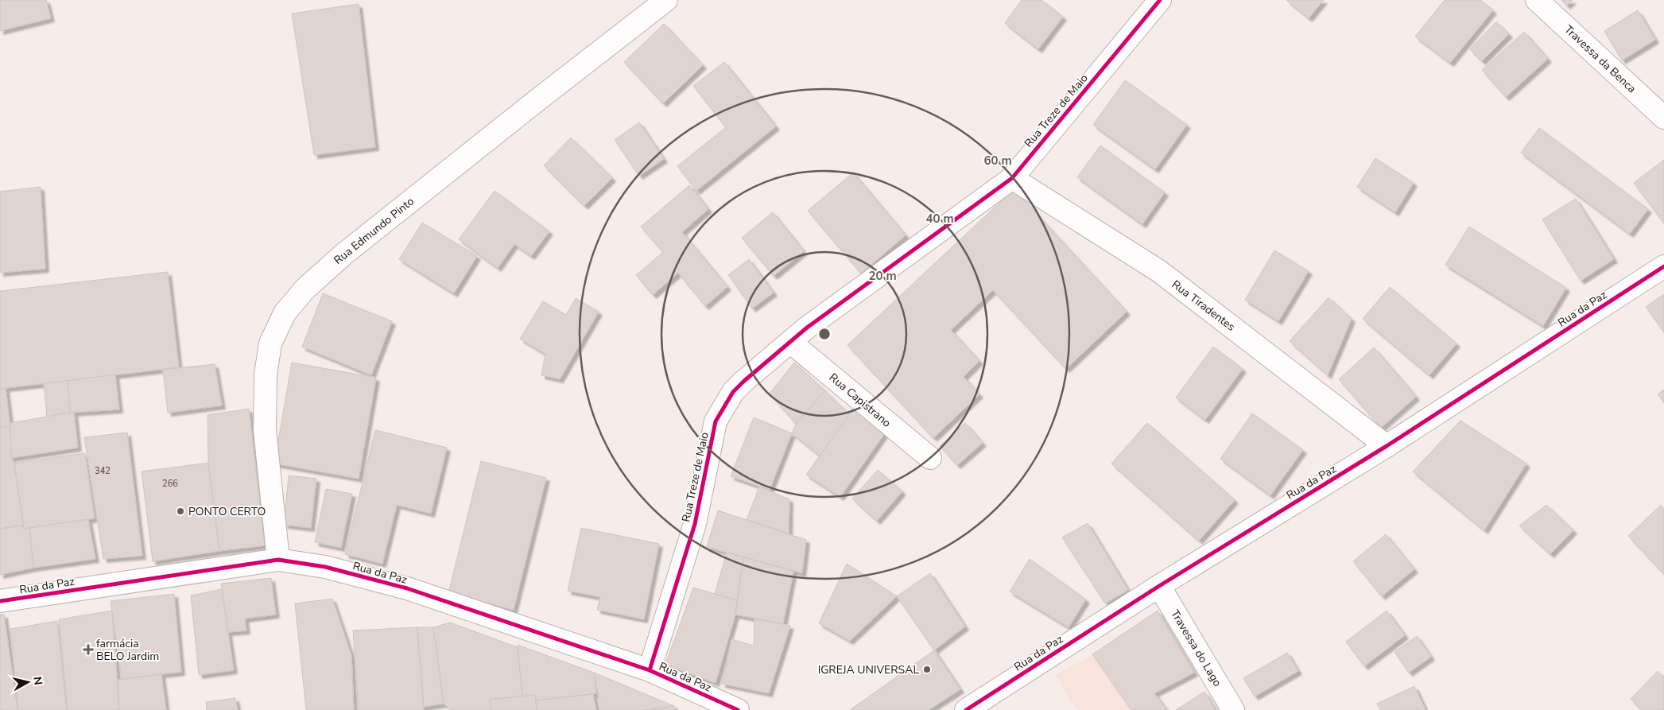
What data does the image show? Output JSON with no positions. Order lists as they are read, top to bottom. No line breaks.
{"streets":{"street":["Travessa da Benca","Rua Treze de Maio","Rua Edmundo Pinto","Rua Tiradentes","Rua da Paz","Rua Capistrano","Travessa do Lago"]},"crossings":[["Rua Treze de Maio","Rua Tiradentes"],["Rua Treze de Maio","Rua da Paz"],["Rua Treze de Maio","Rua Capistrano"],["Rua Edmundo Pinto","Rua da Paz"],["Rua Tiradentes","Rua da Paz"],["Rua da Paz","Travessa do Lago"]],"places":{"other":["PONTO CERTO","IGREJA UNIVERSAL"],"health":["farmácia BELO Jardim"]},"house_numbers":["342","266"],"north":"right","rings":["60 m","40 m","20 m"]}
